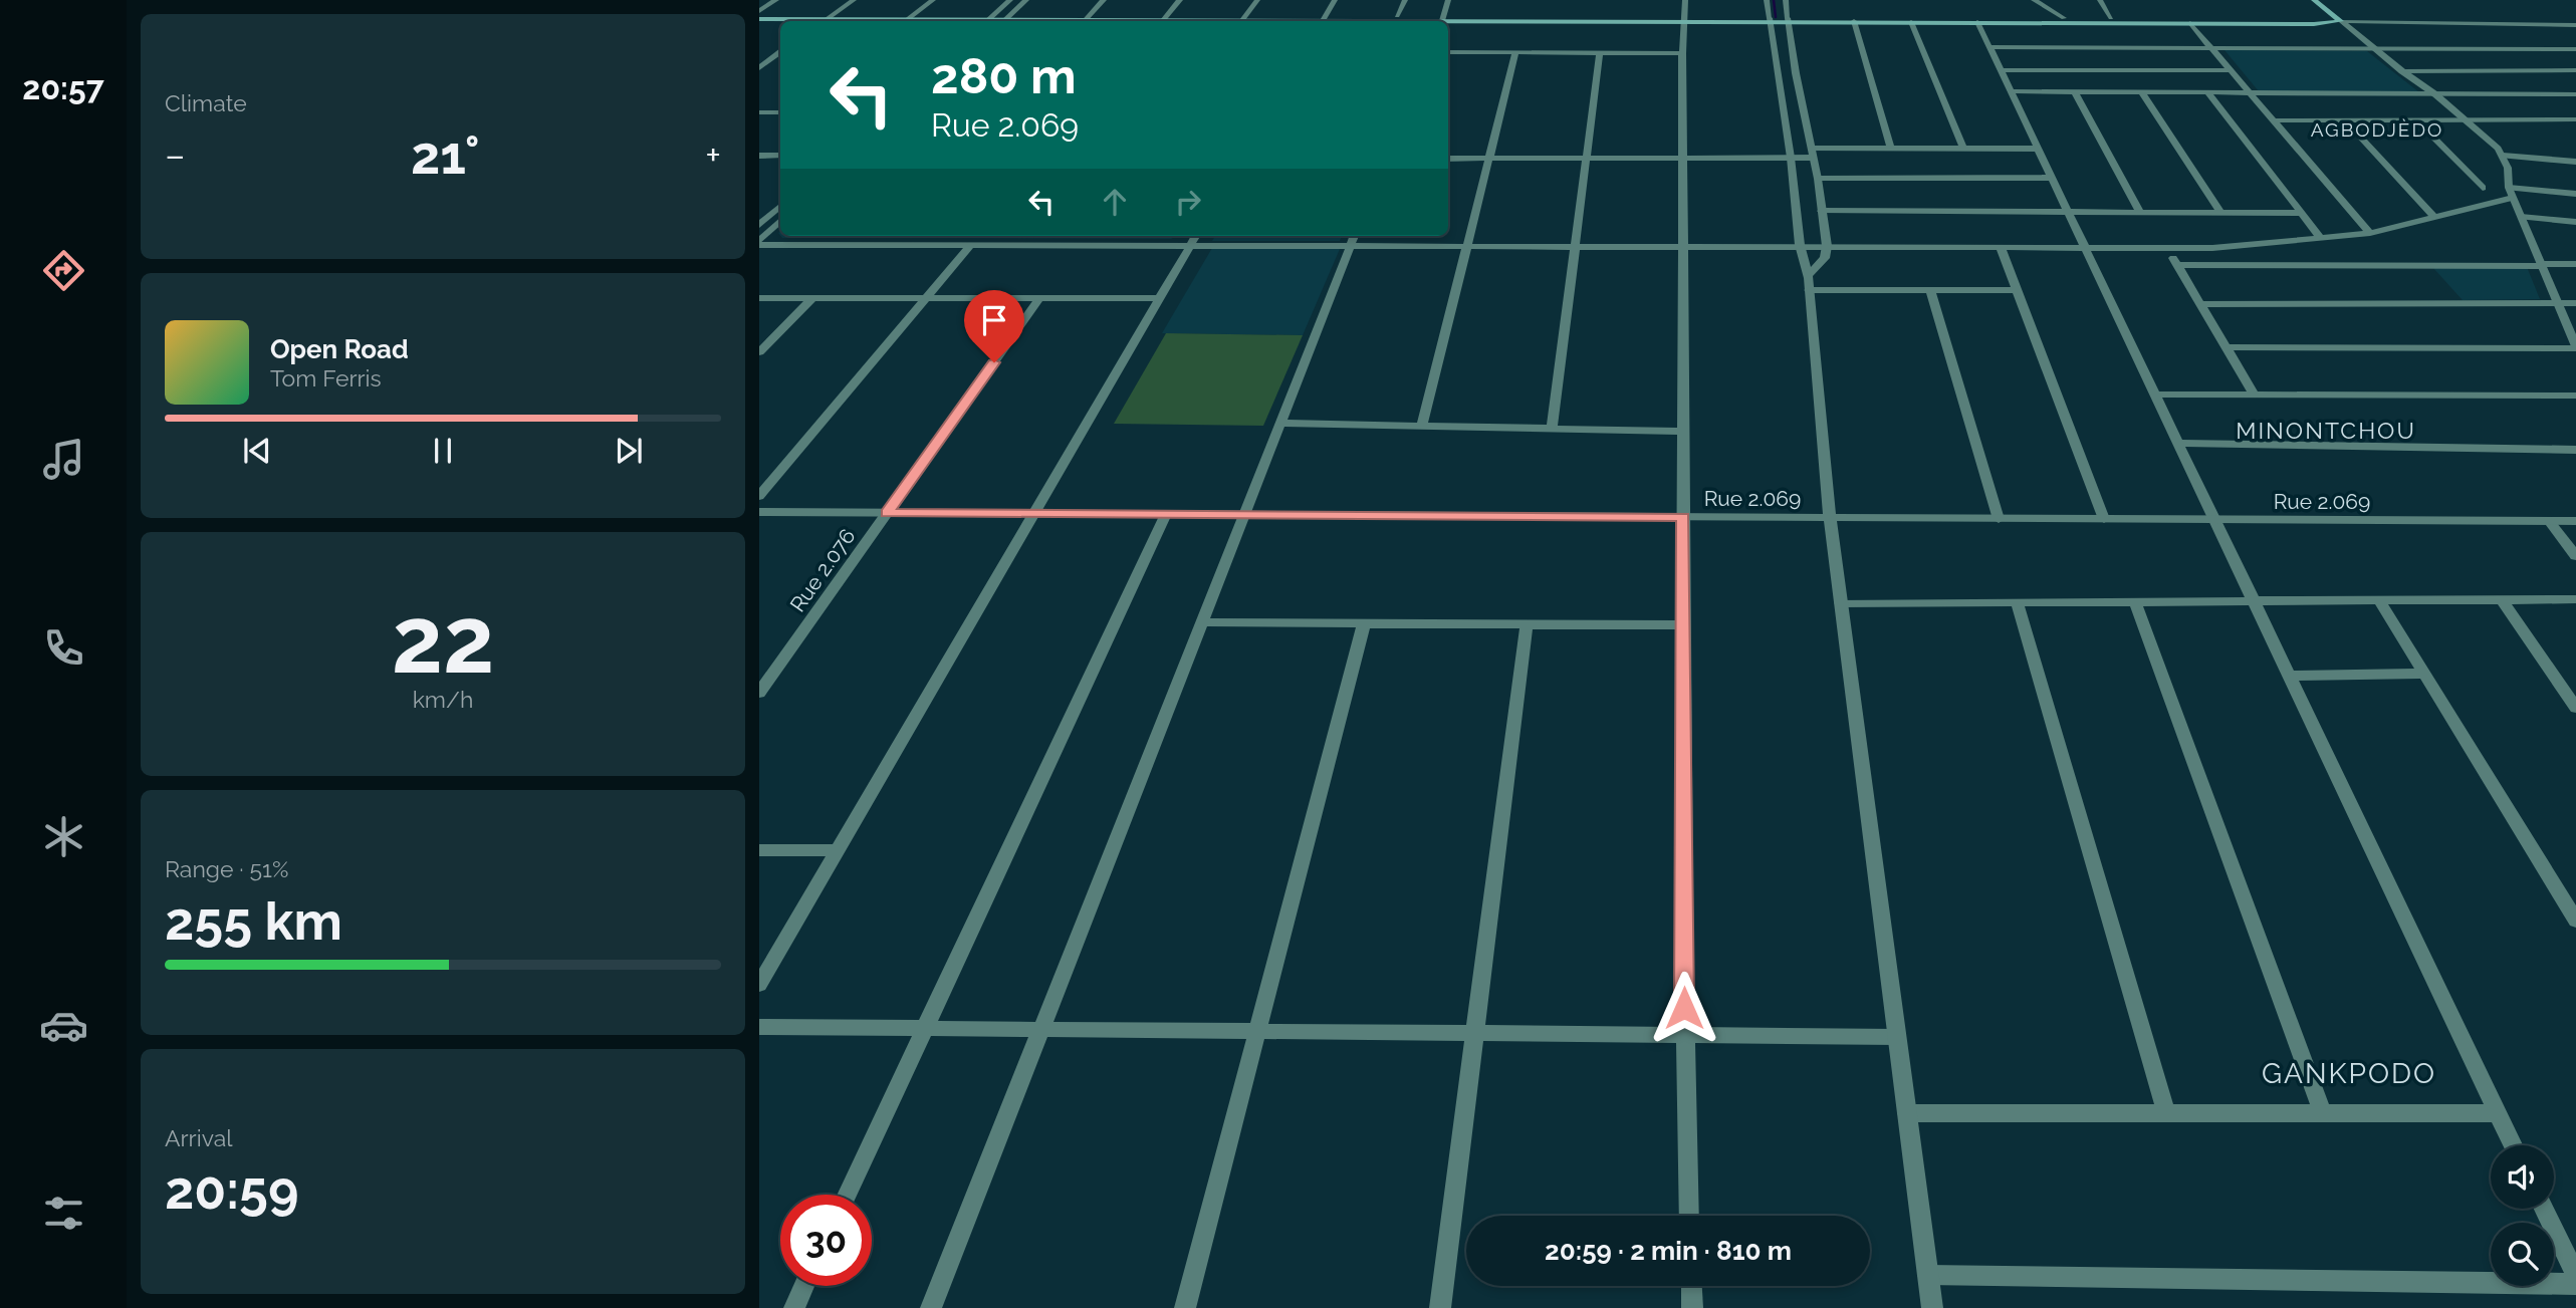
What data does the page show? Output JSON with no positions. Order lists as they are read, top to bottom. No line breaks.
{"streets":{"street":["Rue 2.069","Rue 2.076"]},"crossings":[["Rue 2.069","Rue 2.076"]],"districts":["AGBODJÈDO","MINONTCHOU","GANKPODO"],"page":{"tabs":"20:57","tile":["Climate",["22","km/h"],["Range · 51%","255 km"],["Arrival","20:59"]],"turn":["280 m","Rue 2.069"],"heat":["−","21°","+"],"song":["Open Road","Tom Ferris"],"limit":"30","trip":"20:59 · 2 min · 810 m"}}
